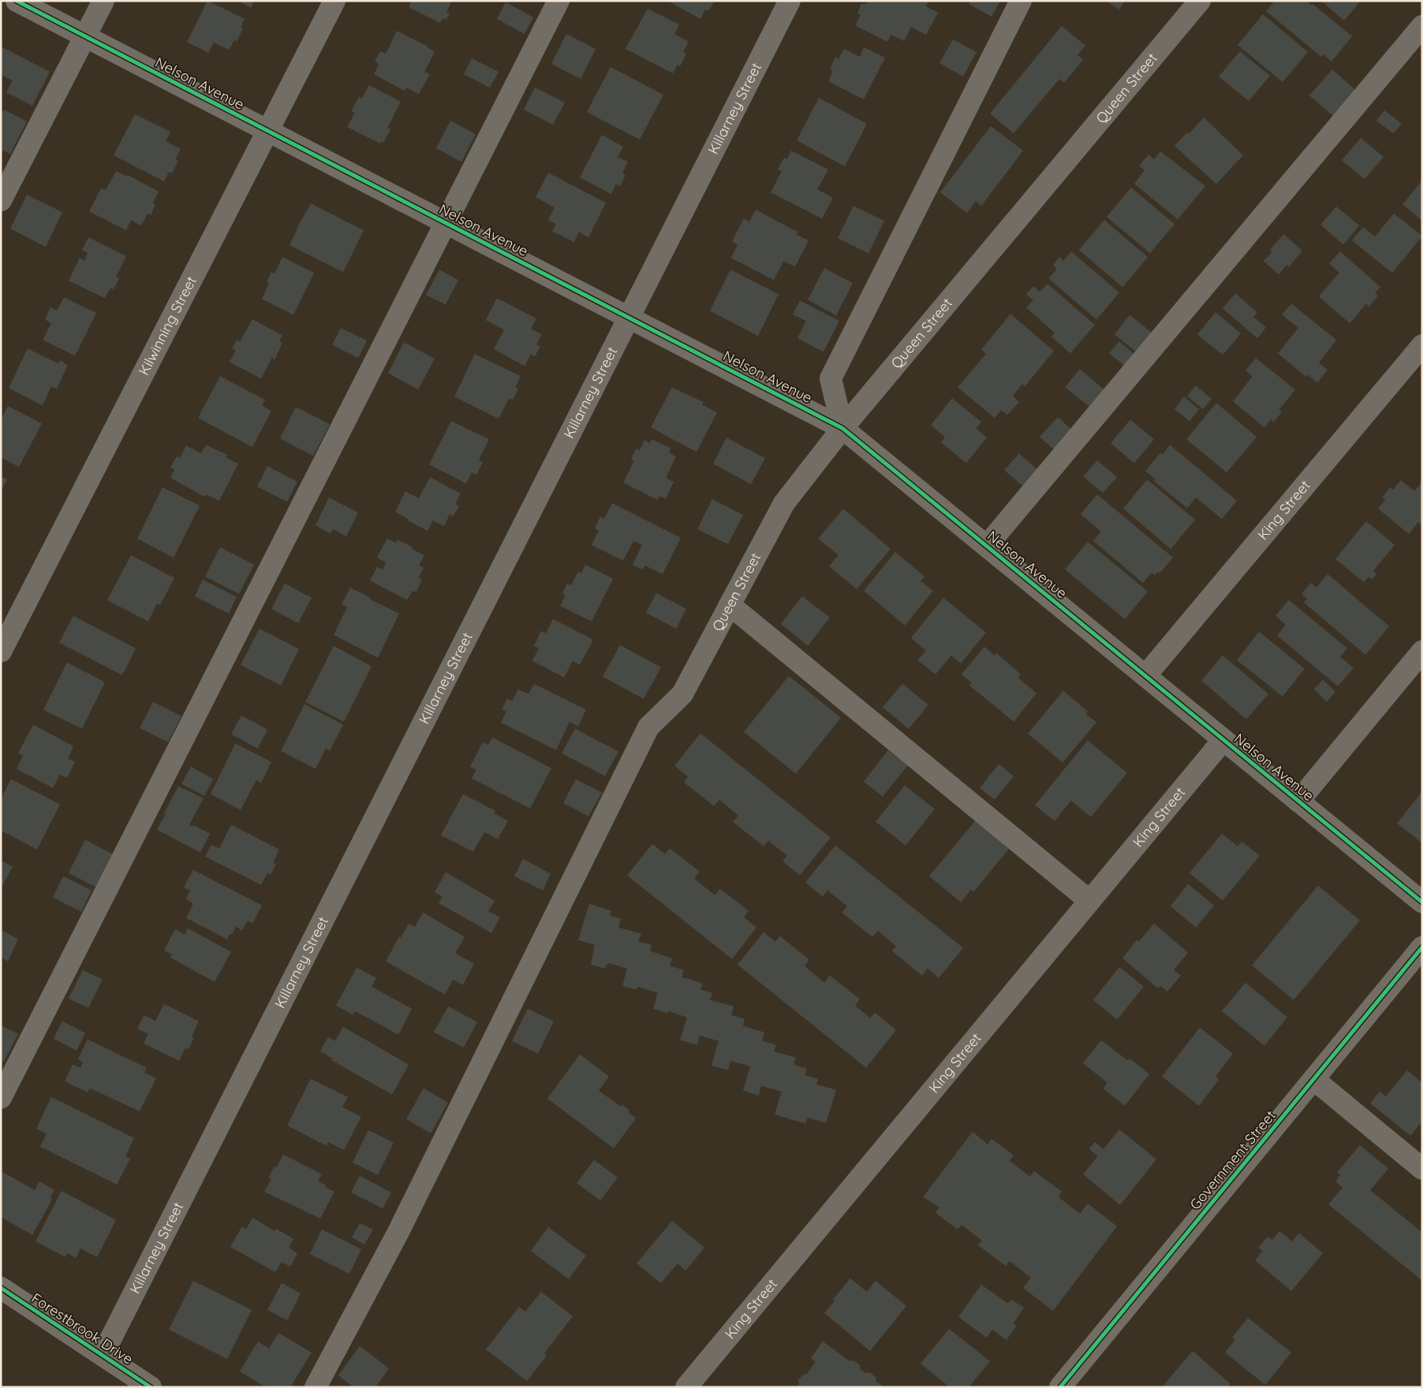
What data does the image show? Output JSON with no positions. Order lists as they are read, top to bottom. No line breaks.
{"streets":{"street":["Nelson Avenue","Queen Street","Killarney Street","Kilwinning Street","King Street","Government Street","Forestbrook Drive"]},"crossings":[["Nelson Avenue","Queen Street"],["Nelson Avenue","Killarney Street"],["Nelson Avenue","Kilwinning Street"],["Nelson Avenue","King Street"],["Killarney Street","Forestbrook Drive"]]}
